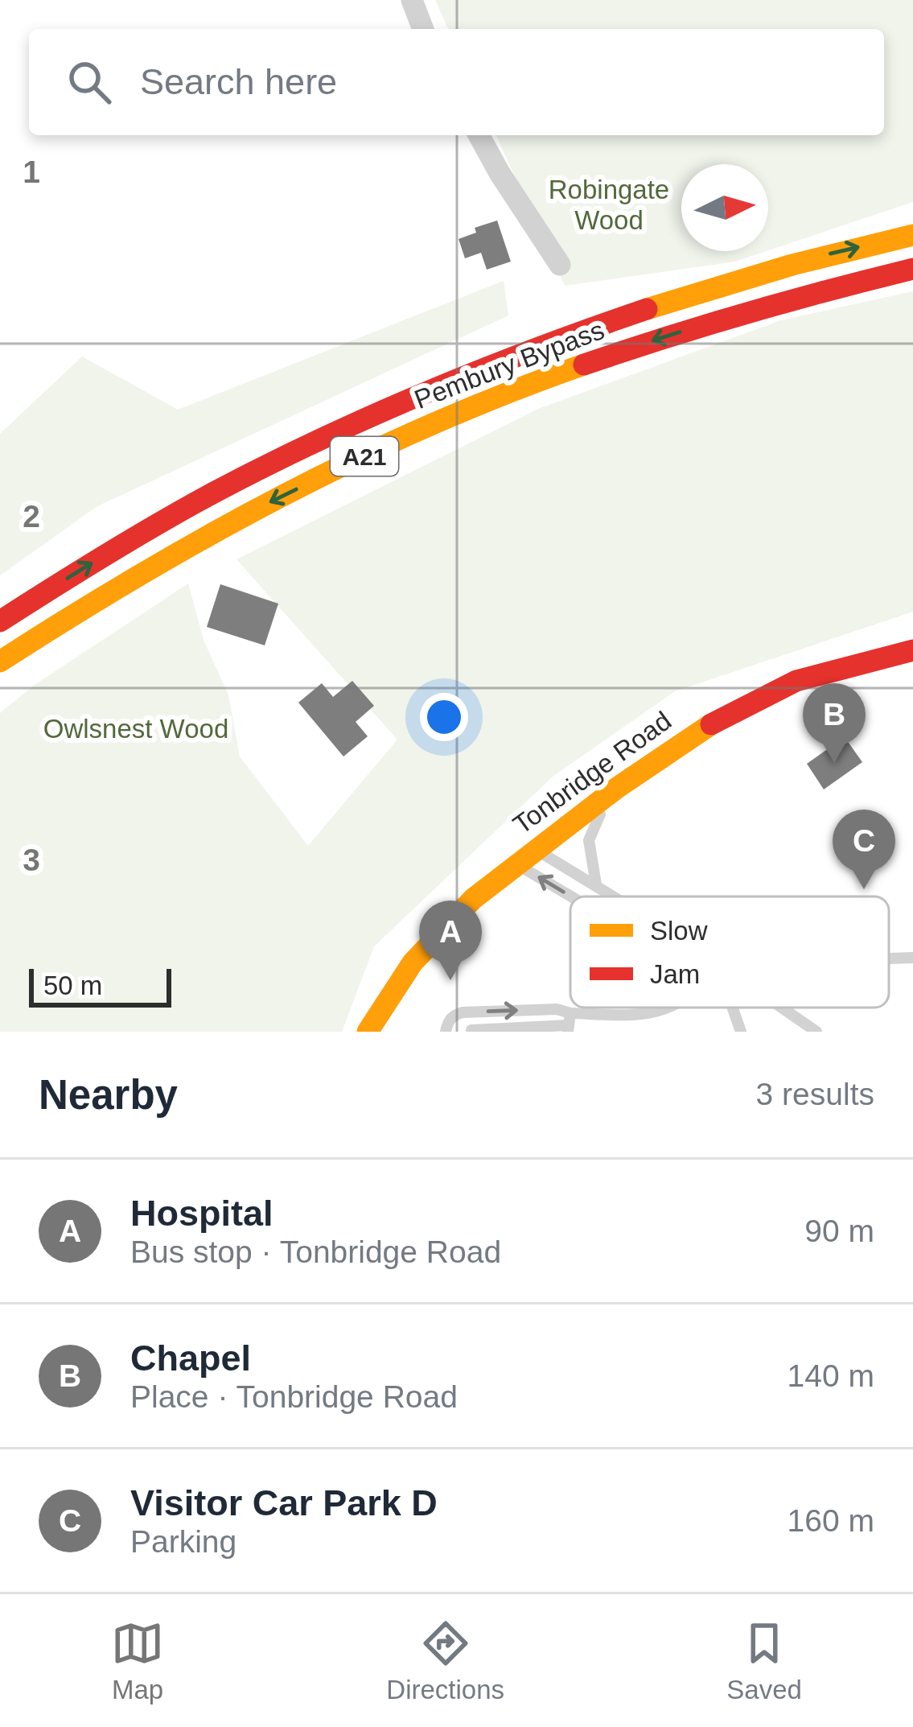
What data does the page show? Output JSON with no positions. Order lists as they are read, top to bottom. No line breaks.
{"streets":{"main road":["Pembury Bypass","A21","Tonbridge Road"]},"parks":["Robingate Wood","Owlsnest Wood"],"legend":["Slow","Jam"],"scale_bar":"50 m","north":"right","page":{"search":"Search here","pins":["B","C","A"],"scale":"50 m","heading":["Nearby","3 results"],"list":[{"mark":"A","name":"Hospital","note":"Bus stop · Tonbridge Road","value":"90 m"},{"mark":"B","name":"Chapel","note":"Place · Tonbridge Road","value":"140 m"},{"mark":"C","name":"Visitor Car Park D","note":"Parking","value":"160 m"}],"nav":["Map","Directions","Saved"]},"grid":{"rows":["1","2","3"]}}
